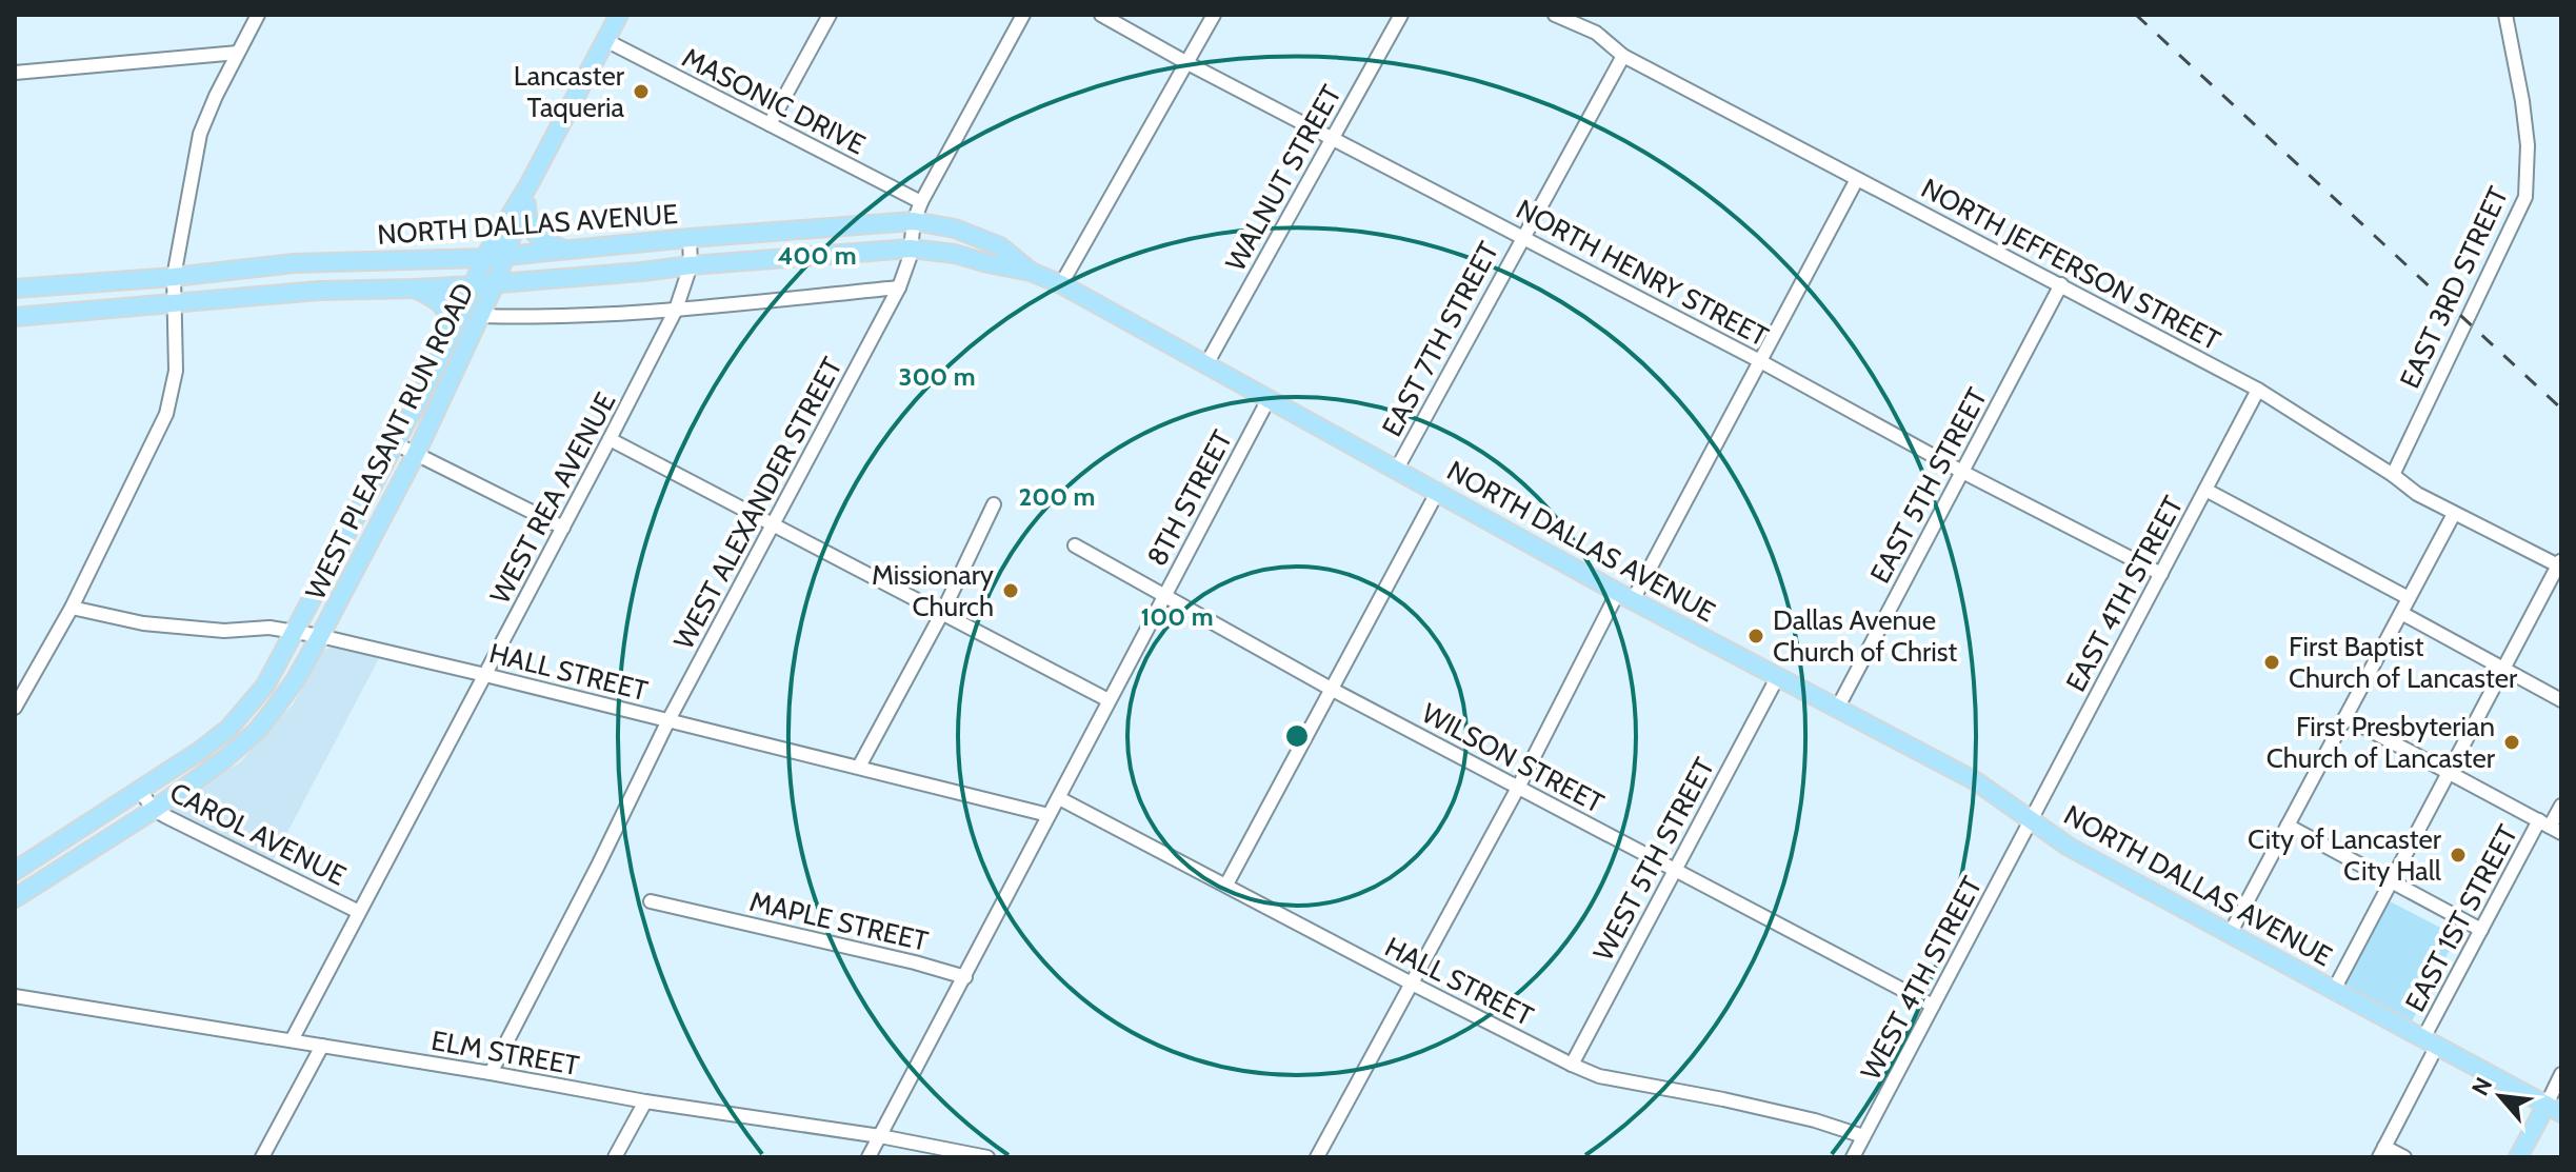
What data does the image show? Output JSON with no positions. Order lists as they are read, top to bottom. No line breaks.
{"streets":{"main road":["NORTH DALLAS AVENUE","WEST PLEASANT RUN ROAD"],"street":["MASONIC DRIVE","WALNUT STREET","NORTH JEFFERSON STREET","NORTH HENRY STREET","EAST 3RD STREET","EAST 7TH STREET","EAST 5TH STREET","WEST REA AVENUE","8TH STREET","WEST ALEXANDER STREET","EAST 4TH STREET","HALL STREET","WILSON STREET","CAROL AVENUE","WEST 5TH STREET","EAST 1ST STREET","MAPLE STREET","WEST 4TH STREET","ELM STREET"]},"crossings":[["MASONIC DRIVE","WEST ALEXANDER STREET"],["WALNUT STREET","NORTH DALLAS AVENUE"],["WALNUT STREET","NORTH HENRY STREET"],["NORTH DALLAS AVENUE","EAST 7TH STREET"],["NORTH DALLAS AVENUE","WEST PLEASANT RUN ROAD"],["NORTH DALLAS AVENUE","EAST 5TH STREET"],["NORTH DALLAS AVENUE","WEST REA AVENUE"],["NORTH DALLAS AVENUE","8TH STREET"],["NORTH DALLAS AVENUE","WEST ALEXANDER STREET"],["NORTH DALLAS AVENUE","EAST 4TH STREET"],["NORTH DALLAS AVENUE","WEST 5TH STREET"],["NORTH DALLAS AVENUE","EAST 1ST STREET"],["NORTH DALLAS AVENUE","WEST 4TH STREET"],["NORTH JEFFERSON STREET","EAST 3RD STREET"],["NORTH JEFFERSON STREET","EAST 7TH STREET"],["NORTH JEFFERSON STREET","EAST 5TH STREET"],["NORTH JEFFERSON STREET","EAST 4TH STREET"],["NORTH HENRY STREET","EAST 7TH STREET"],["NORTH HENRY STREET","EAST 5TH STREET"],["NORTH HENRY STREET","EAST 4TH STREET"],["WEST PLEASANT RUN ROAD","HALL STREET"],["WEST PLEASANT RUN ROAD","CAROL AVENUE"],["WEST REA AVENUE","HALL STREET"],["WEST REA AVENUE","CAROL AVENUE"],["WEST REA AVENUE","ELM STREET"],["8TH STREET","HALL STREET"],["8TH STREET","WILSON STREET"],["WEST ALEXANDER STREET","HALL STREET"],["WEST ALEXANDER STREET","ELM STREET"],["EAST 4TH STREET","WEST 4TH STREET"],["HALL STREET","WEST 5TH STREET"],["HALL STREET","WEST 4TH STREET"],["WILSON STREET","WEST 5TH STREET"],["WILSON STREET","WEST 4TH STREET"]],"places":["Lancaster Taqueria","Missionary Church","Dallas Avenue Church of Christ","First Baptist Church of Lancaster","First Presbyterian Church of Lancaster","City of Lancaster City Hall"],"north":"top left","rings":["400 m","300 m","200 m","100 m"]}
